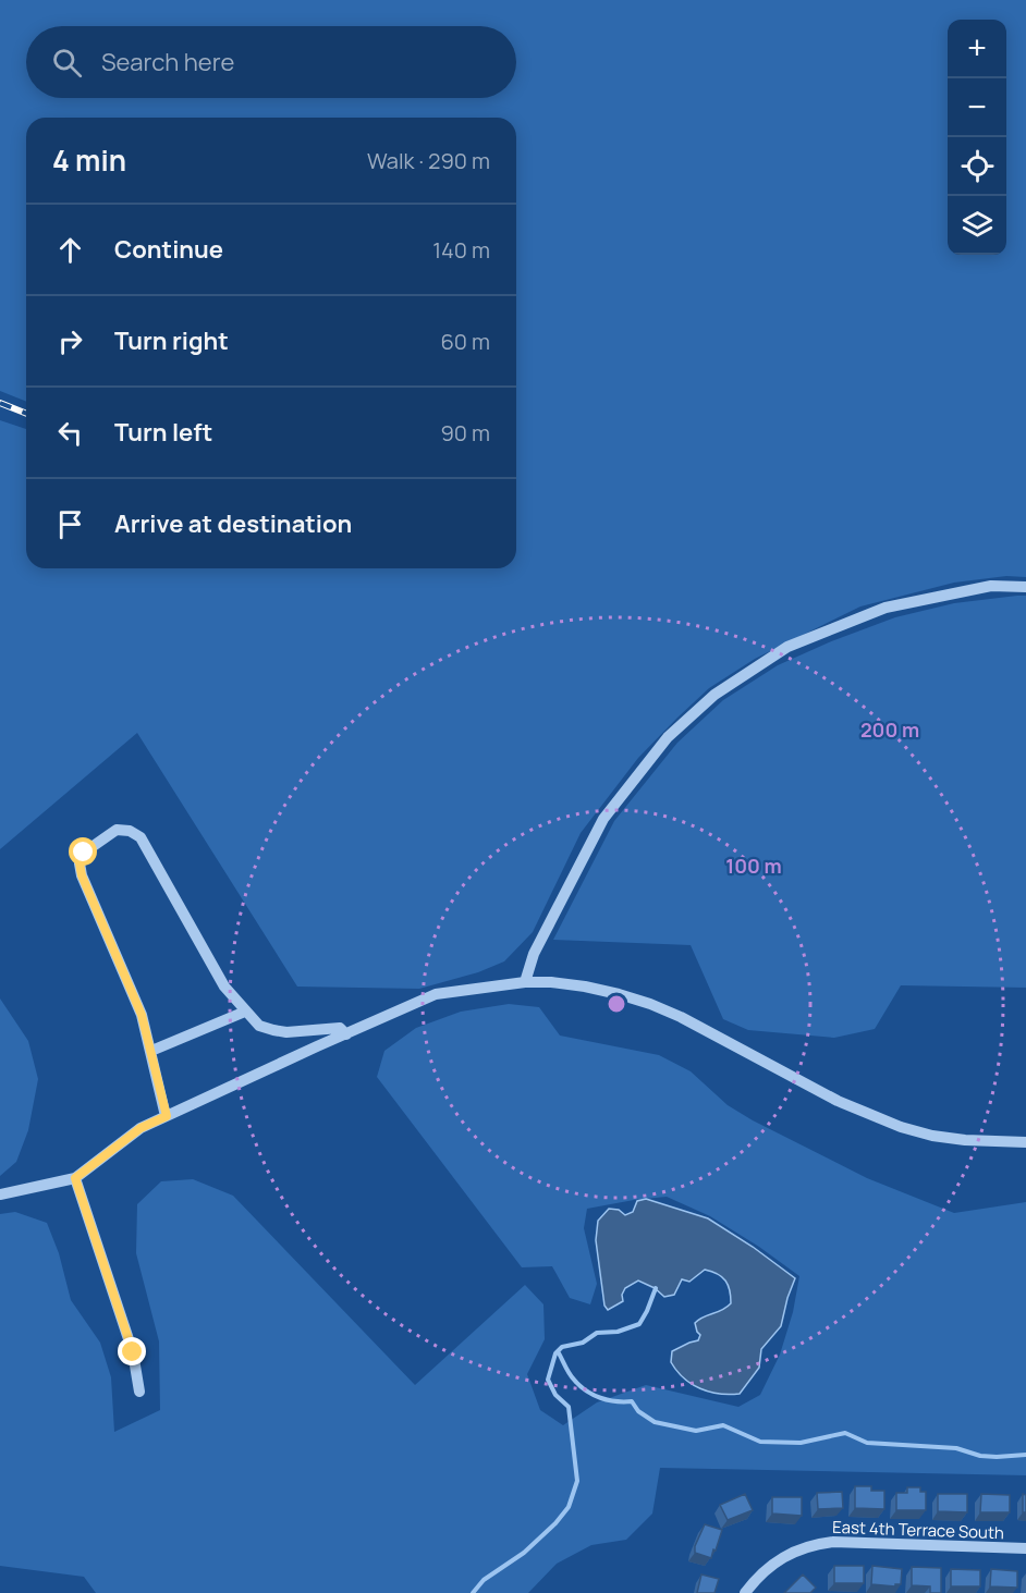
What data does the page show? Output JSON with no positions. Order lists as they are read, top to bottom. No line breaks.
{"streets":{"street":["East 4th Terrace South"]},"page":{"map_buttons":["+","−"],"search":"Search here","heading":["4 min","Walk · 290 m"],"list":[["Continue","140 m"],["Turn right","60 m"],["Turn left","90 m"],"Arrive at destination"]},"rings":["200 m","100 m"]}
